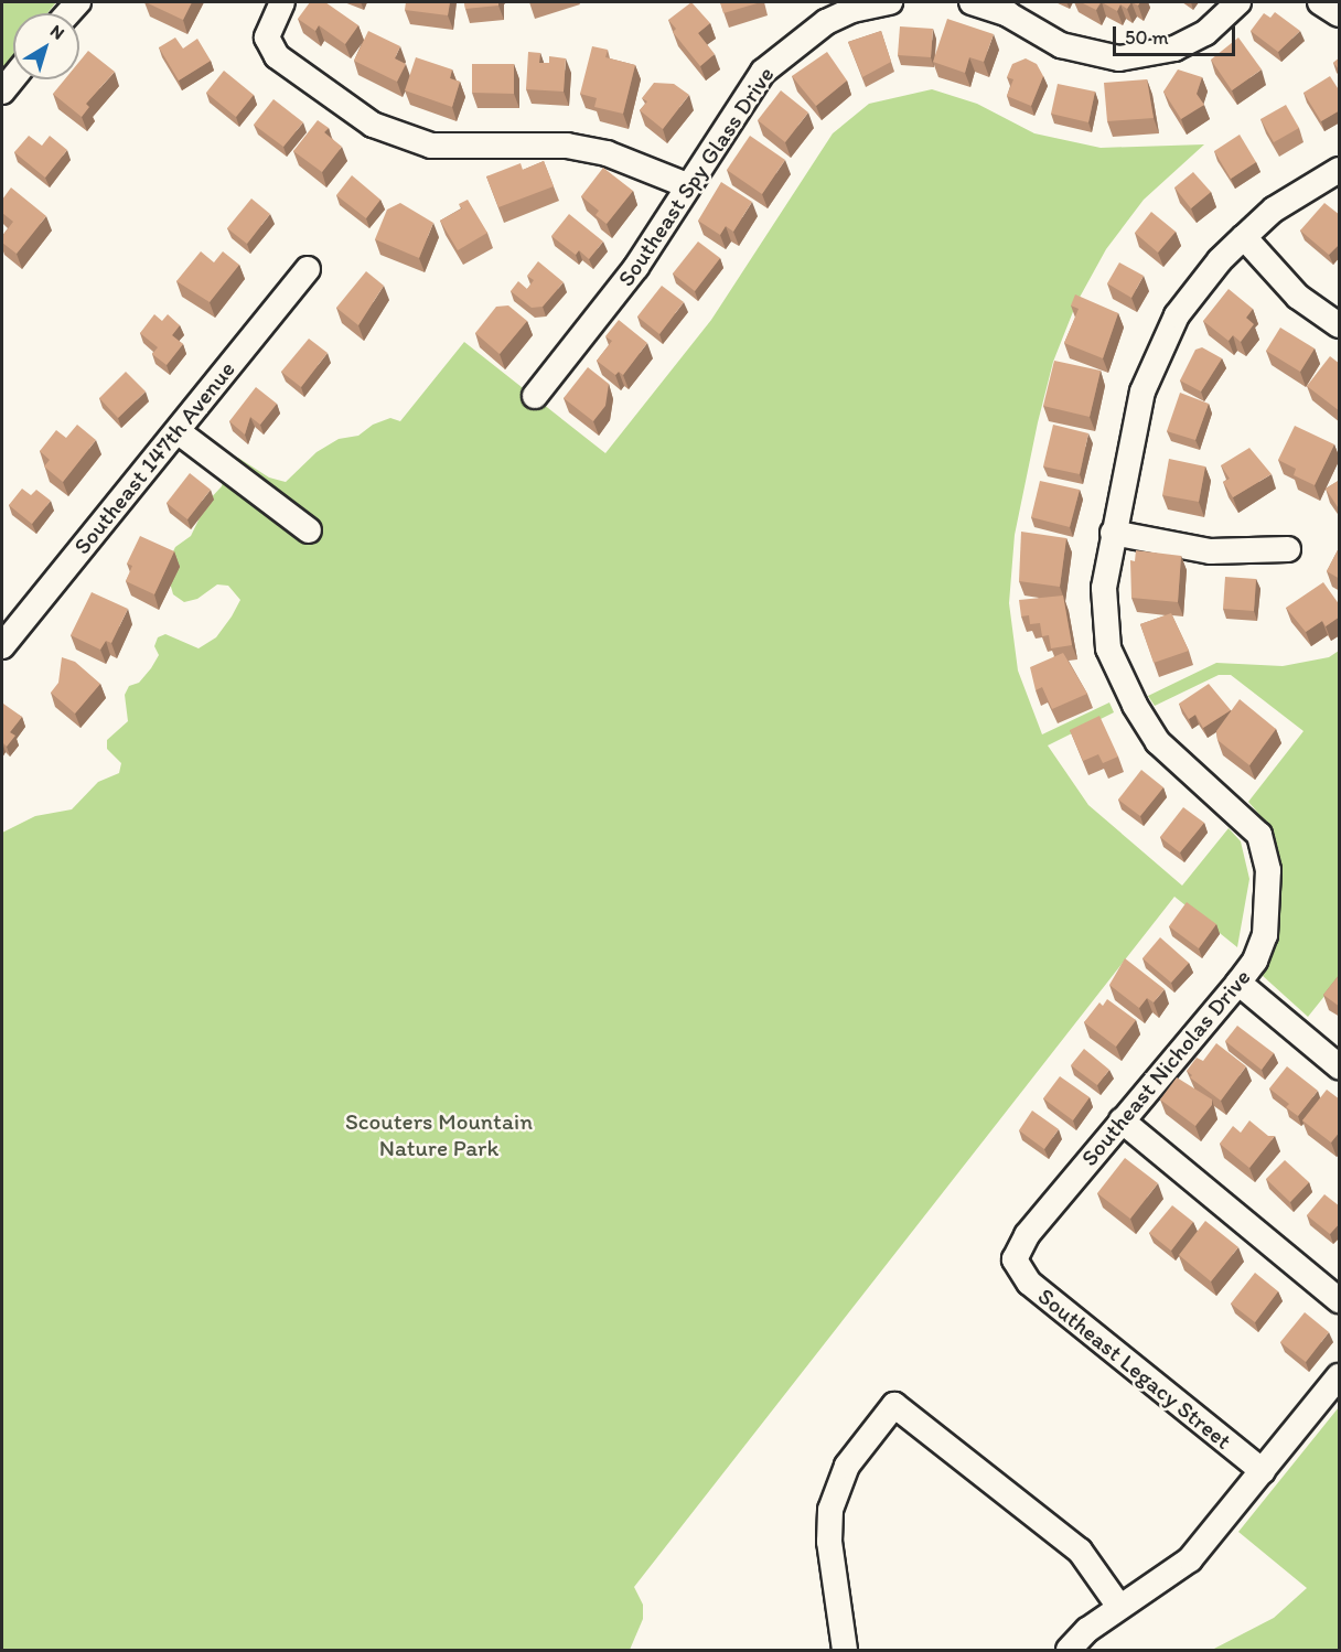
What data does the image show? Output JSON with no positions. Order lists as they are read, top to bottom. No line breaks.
{"streets":{"street":["Southeast Spy Glass Drive","Southeast 147th Avenue","Southeast Nicholas Drive","Southeast Legacy Street"]},"crossings":[["Southeast Nicholas Drive","Southeast Legacy Street"]],"parks":["Scouters Mountain Nature Park"],"scale_bar":"50 m","north":"top right"}
